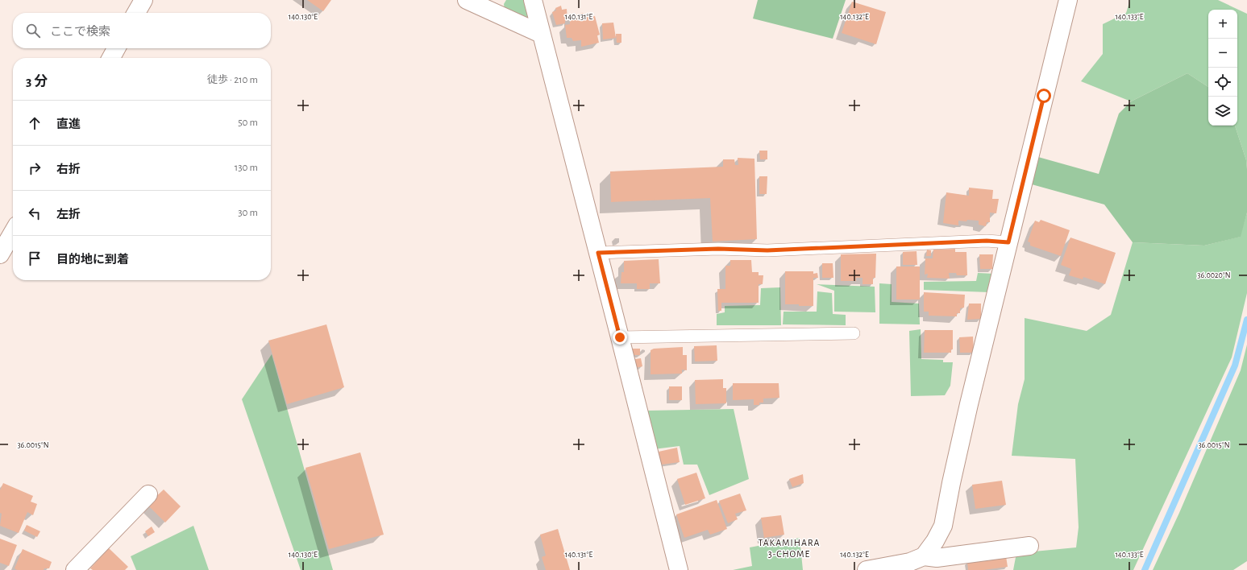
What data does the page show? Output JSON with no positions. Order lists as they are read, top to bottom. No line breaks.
{"districts":["TAKAMIHARA 3-CHOME"],"page":{"map_buttons":["+","−"],"search":"ここで検索","heading":["3 分","徒歩 · 210 m"],"list":[["直進","50 m"],["右折","130 m"],["左折","30 m"],"目的地に到着"]},"coordinates":["140.130°E","140.131°E","140.132°E","140.133°E","36.0020°N","36.0015°N"]}
